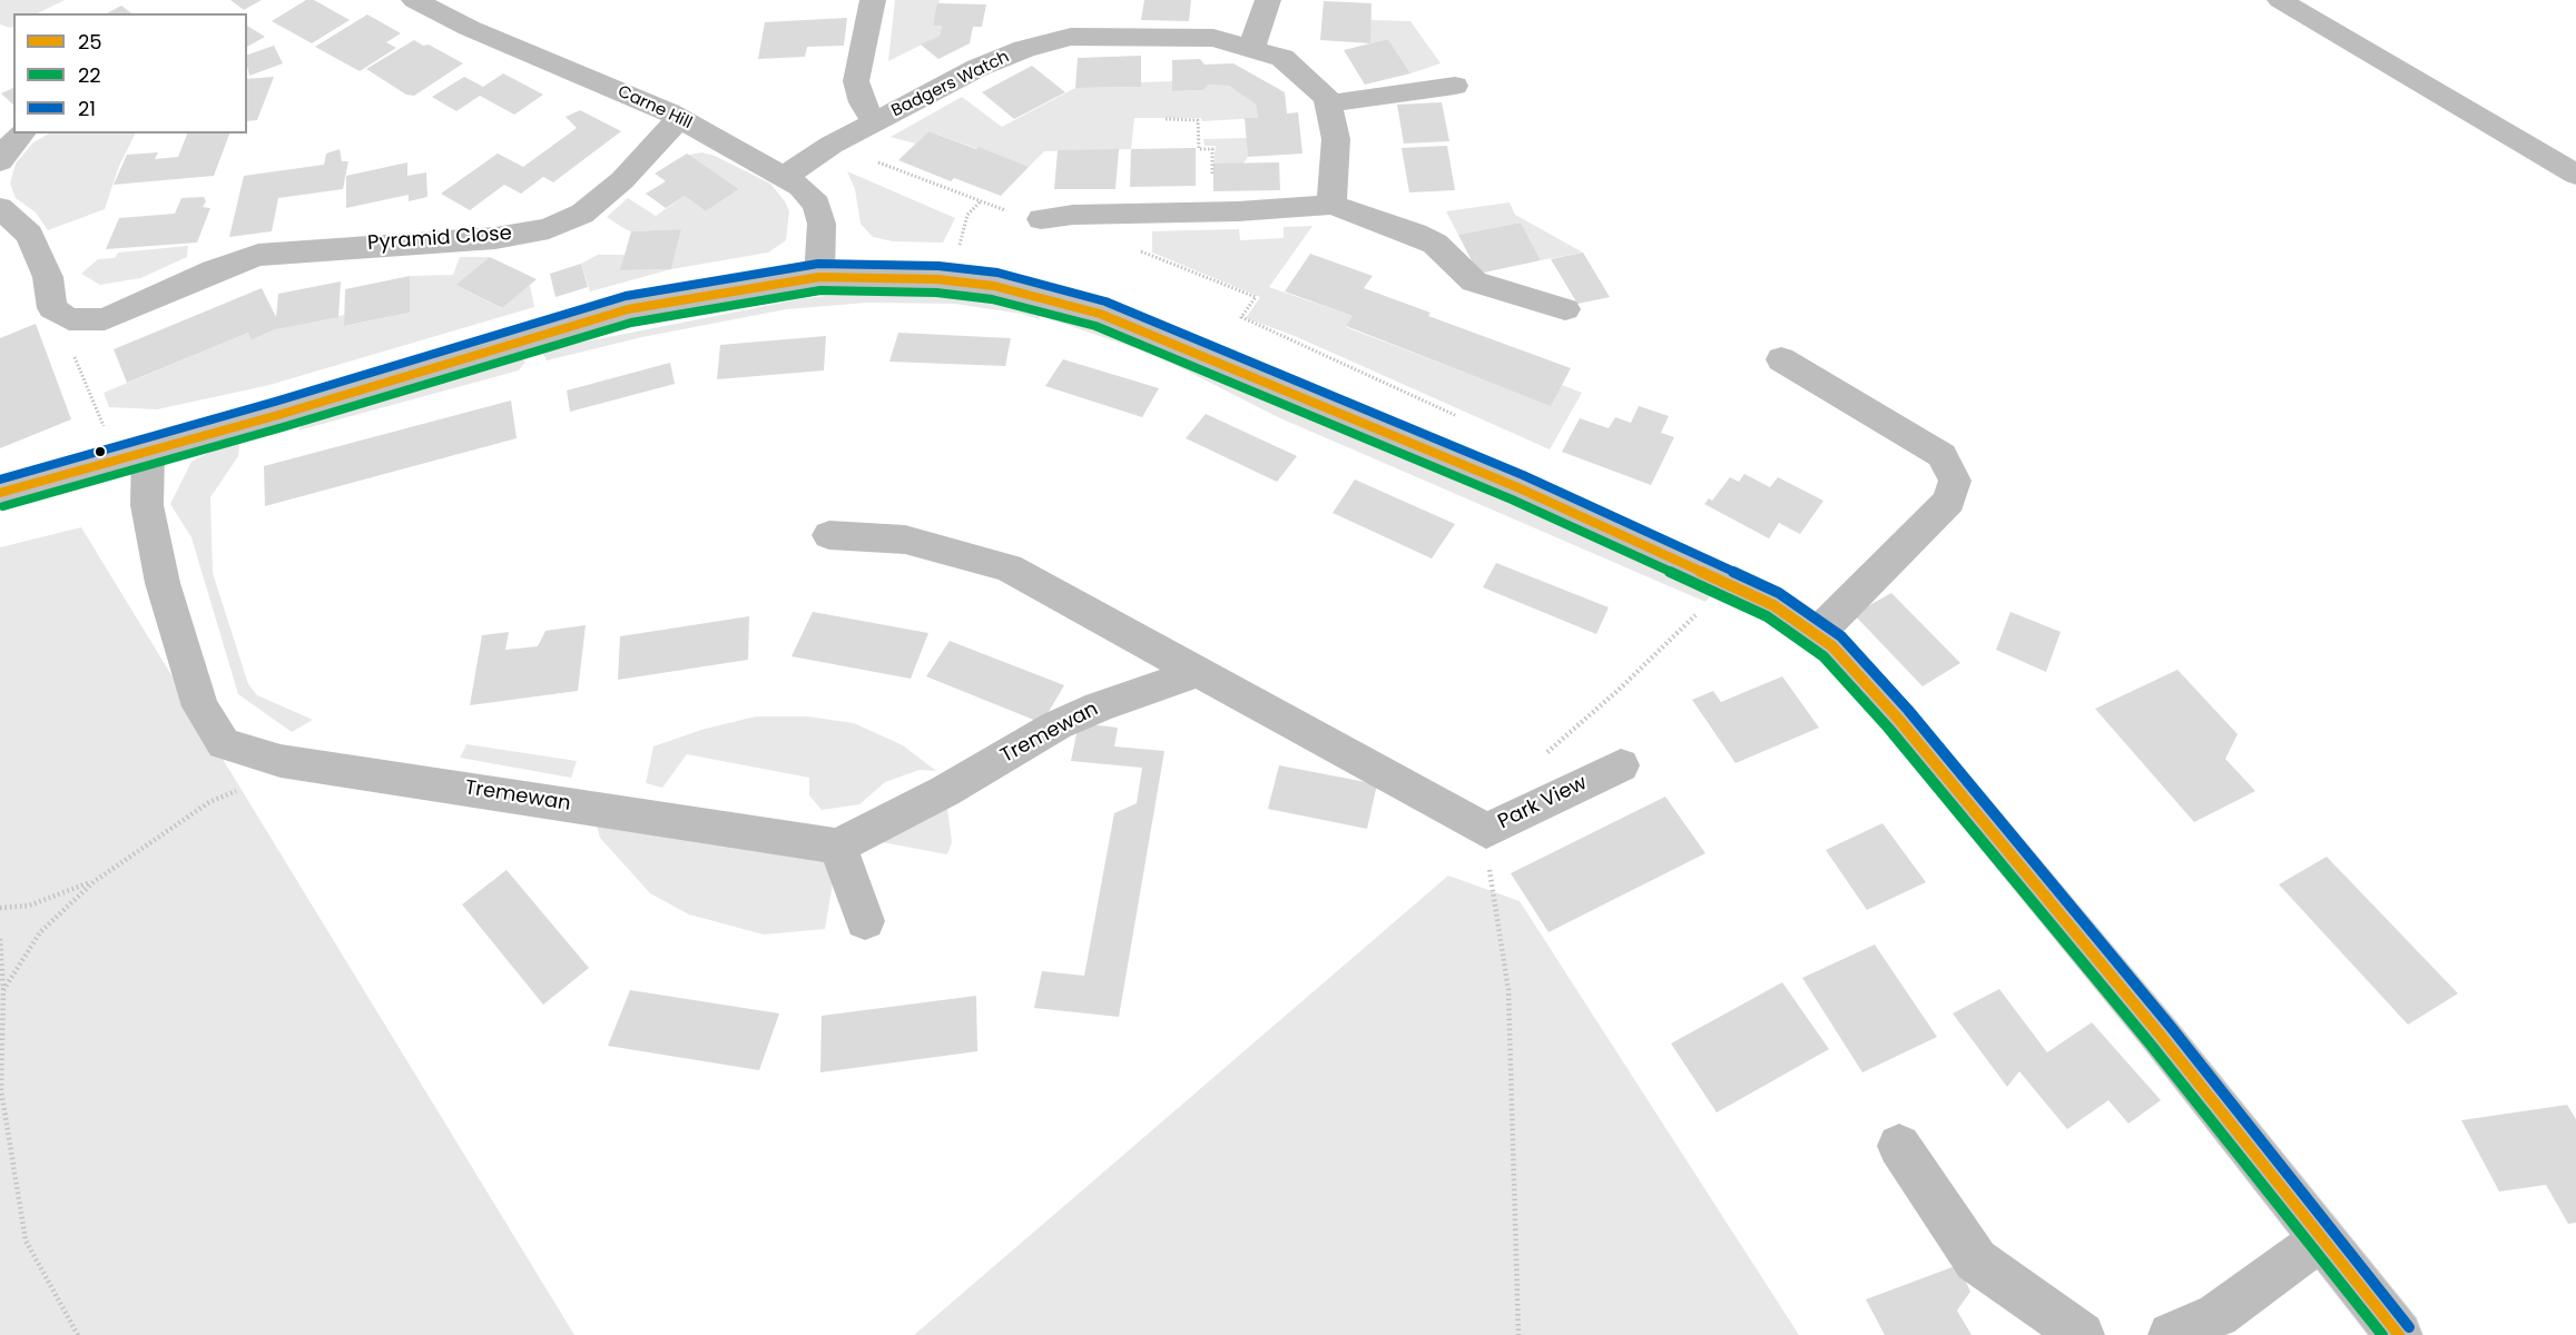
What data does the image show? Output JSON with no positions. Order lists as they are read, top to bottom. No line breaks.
{"streets":{"street":["Badgers Watch","Carne Hill","Pyramid Close","Tremewan","Park View"]},"crossings":[["Badgers Watch","Carne Hill"],["Carne Hill","Pyramid Close"],["Tremewan","Park View"]],"lines":["transit line 21","transit line 25","transit line 22"],"legend":["25","22","21"]}
